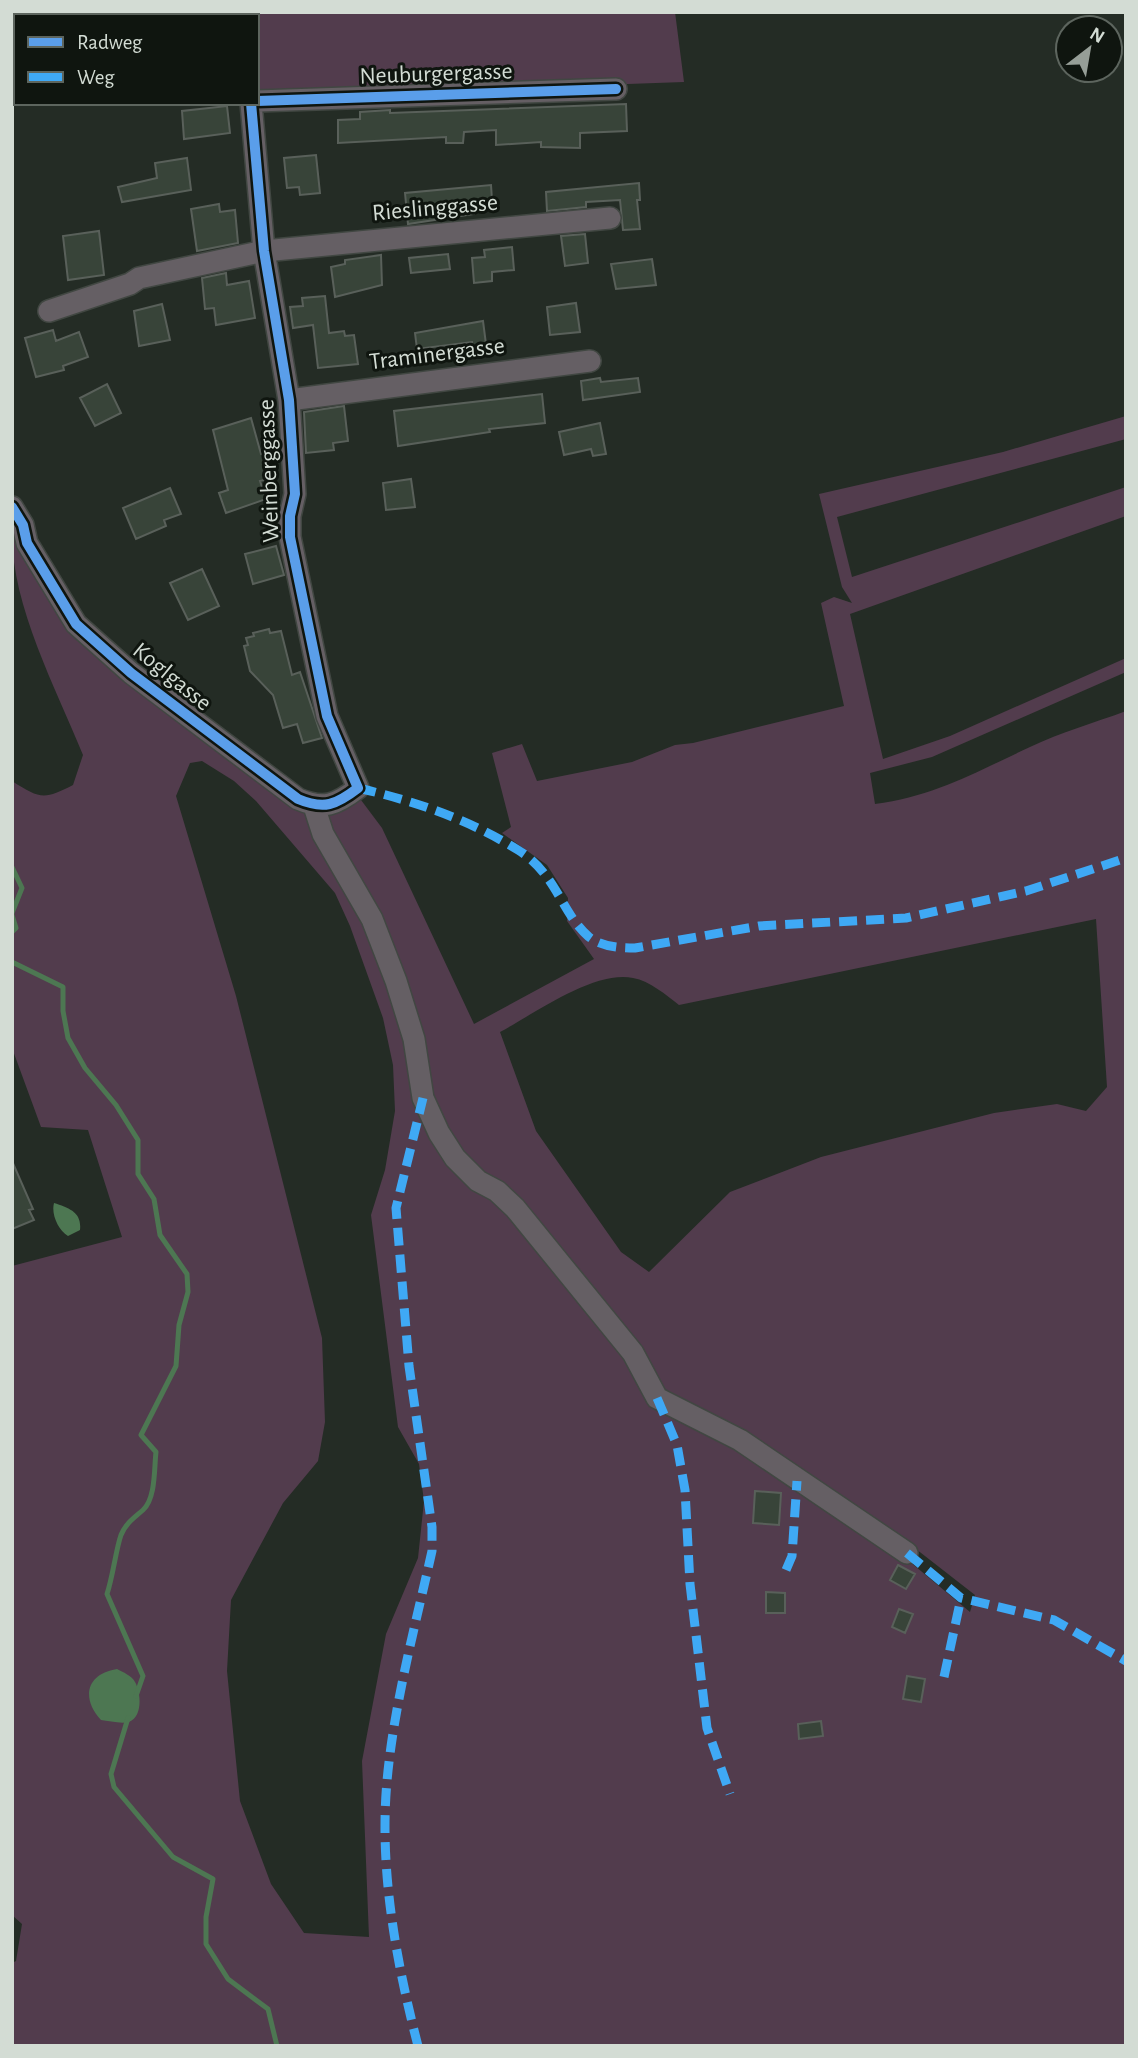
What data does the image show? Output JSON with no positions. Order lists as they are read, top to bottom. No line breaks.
{"streets":{"street":["Neuburgergasse","Rieslinggasse","Traminergasse","Weinberggasse","Koglgasse"]},"crossings":[["Rieslinggasse","Weinberggasse"],["Traminergasse","Weinberggasse"],["Weinberggasse","Koglgasse"]],"legend":["Radweg","Weg"],"north":"top right"}
